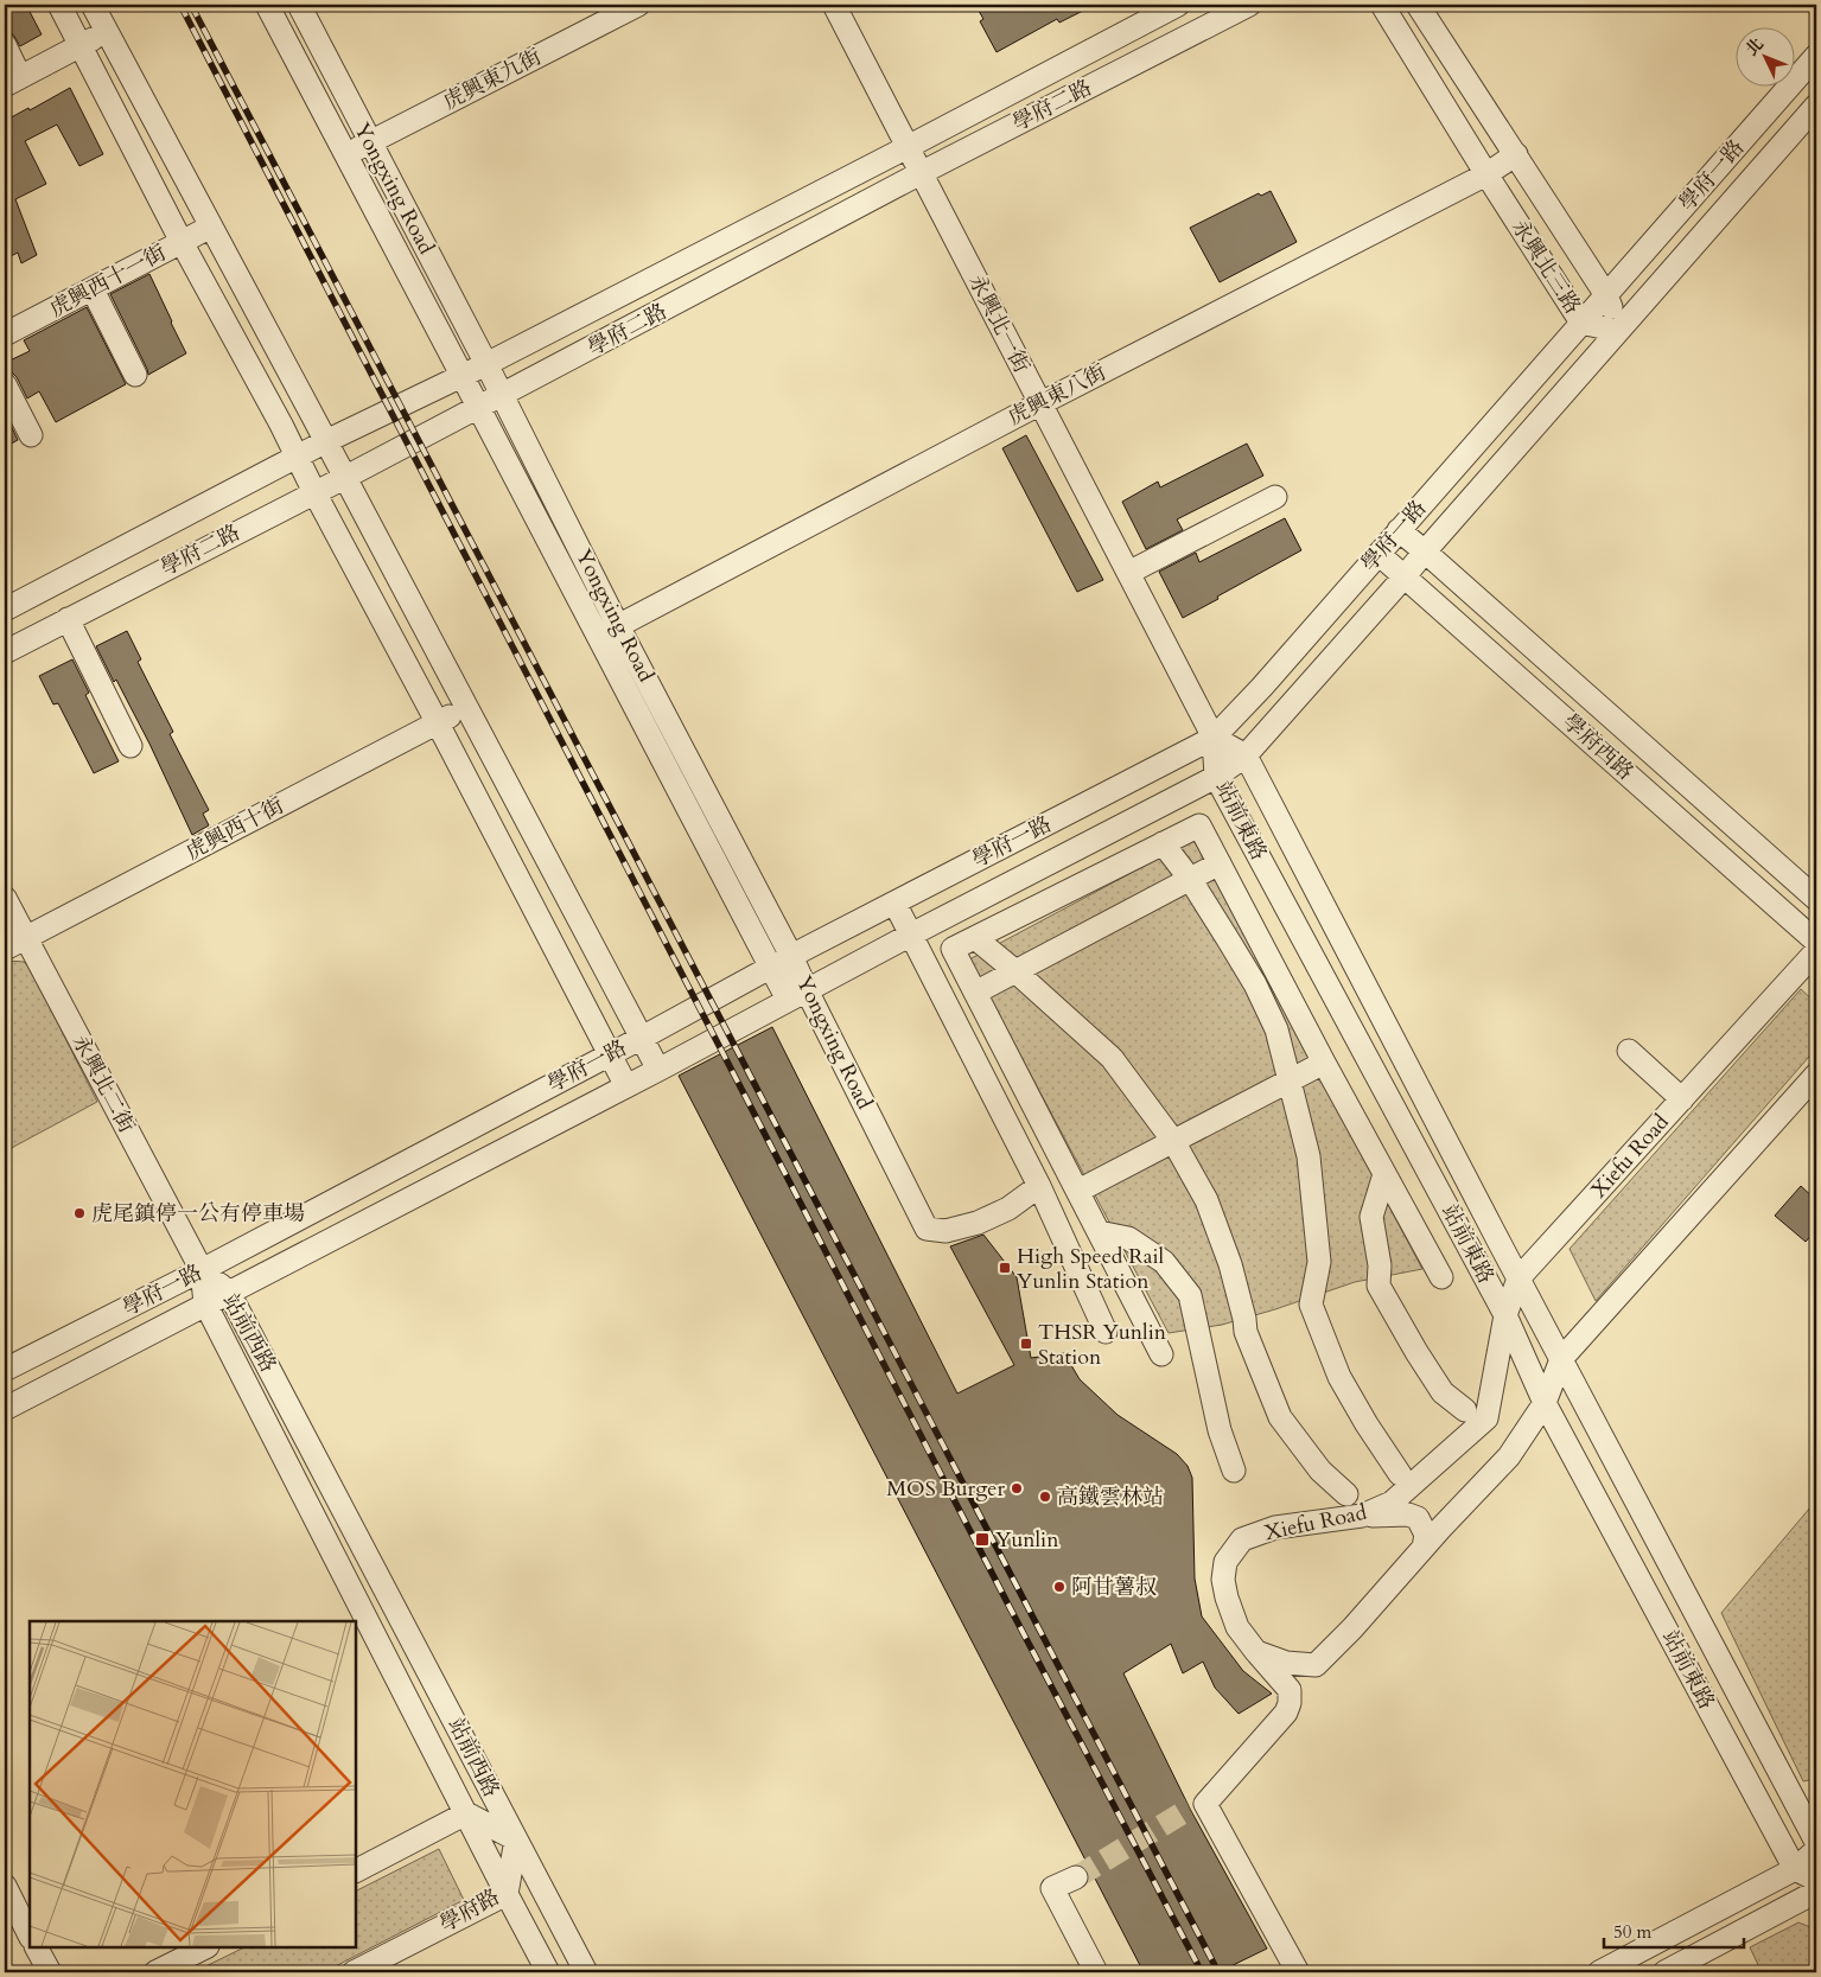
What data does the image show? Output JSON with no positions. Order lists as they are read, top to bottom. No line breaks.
{"streets":{"street":["虎興東九街","學府二路","學府一路","Yongxing Road","永興北三路","虎興西十一街","永興北一街","虎興東八街","學府西路","站前東路","虎興西十街","永興北二街","Xiefu Road","站前西路","學府路"]},"crossings":[["虎興東九街","Yongxing Road"],["學府二路","Yongxing Road"],["學府二路","永興北一街"],["學府一路","Yongxing Road"],["學府一路","永興北三路"],["學府一路","永興北一街"],["學府一路","學府西路"],["學府一路","站前東路"],["學府一路","永興北二街"],["學府一路","站前西路"],["Yongxing Road","虎興東八街"],["永興北三路","虎興東八街"],["永興北一街","虎興東八街"],["永興北一街","站前東路"],["站前東路","Xiefu Road"],["虎興西十街","永興北二街"],["永興北二街","站前西路"],["站前西路","學府路"]],"places":{"other":["虎尾鎮停一公有停車場","MOS Burger","高鐵雲林站","阿甘薯叔"],"transit":["High Speed Rail Yunlin Station","THSR Yunlin Station","Yunlin"]},"scale_bar":"50 m","north":"top left"}
